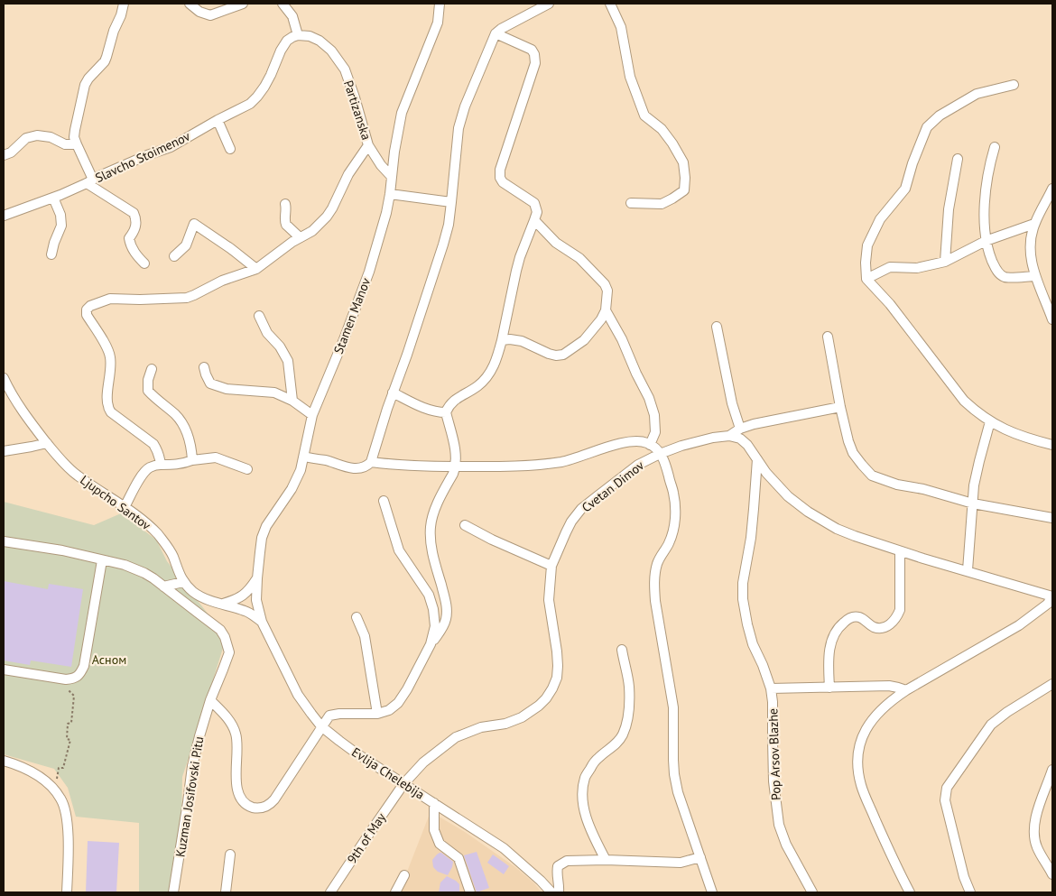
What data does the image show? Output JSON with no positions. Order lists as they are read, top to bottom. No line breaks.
{"streets":{"street":["Partizanska","Slavcho Stoimenov","Stamen Manov","Cvetan Dimov","Ljupcho Santov","Pop Arsov Blazhe","Evlija Chelebija","Kuzman Josifovski Pitu","9th of May"]},"crossings":[["Partizanska","Slavcho Stoimenov"],["Partizanska","Stamen Manov"],["Stamen Manov","Ljupcho Santov"],["Stamen Manov","Evlija Chelebija"],["Cvetan Dimov","Evlija Chelebija"],["Cvetan Dimov","9th of May"],["Ljupcho Santov","Evlija Chelebija"],["Evlija Chelebija","9th of May"]],"parks":["Асном"]}
